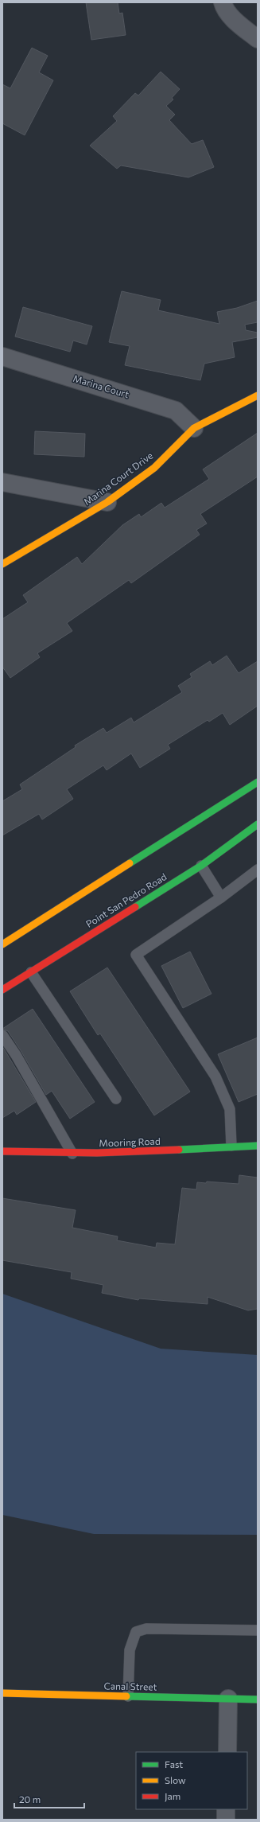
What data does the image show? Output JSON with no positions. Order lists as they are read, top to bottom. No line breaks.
{"streets":{"street":["Marina Court","Marina Court Drive","Point San Pedro Road","Mooring Road","Canal Street"]},"crossings":[["Marina Court","Marina Court Drive"]],"legend":["Fast","Slow","Jam"],"scale_bar":"20 m"}
